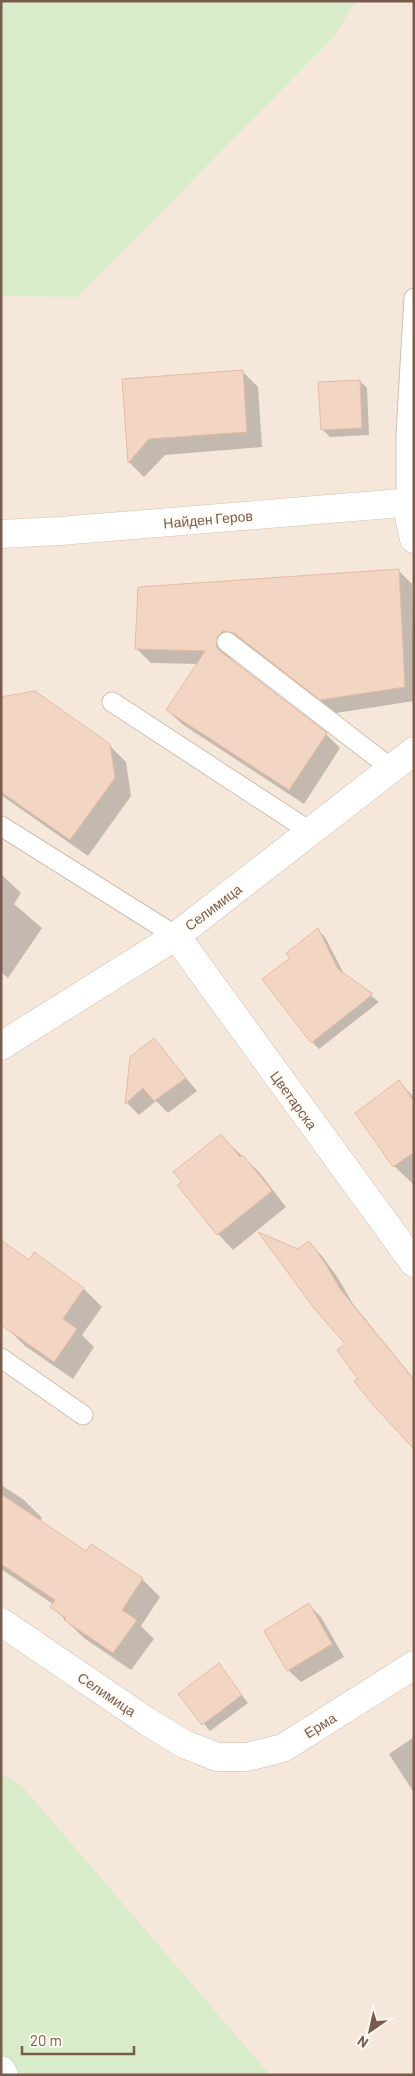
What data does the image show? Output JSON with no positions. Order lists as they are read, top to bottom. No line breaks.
{"streets":{"street":["Найден Геров","Селимица","Цветарска","Ерма"]},"crossings":[["Селимица","Цветарска"],["Селимица","Ерма"]],"scale_bar":"20 m","north":"bottom left"}
